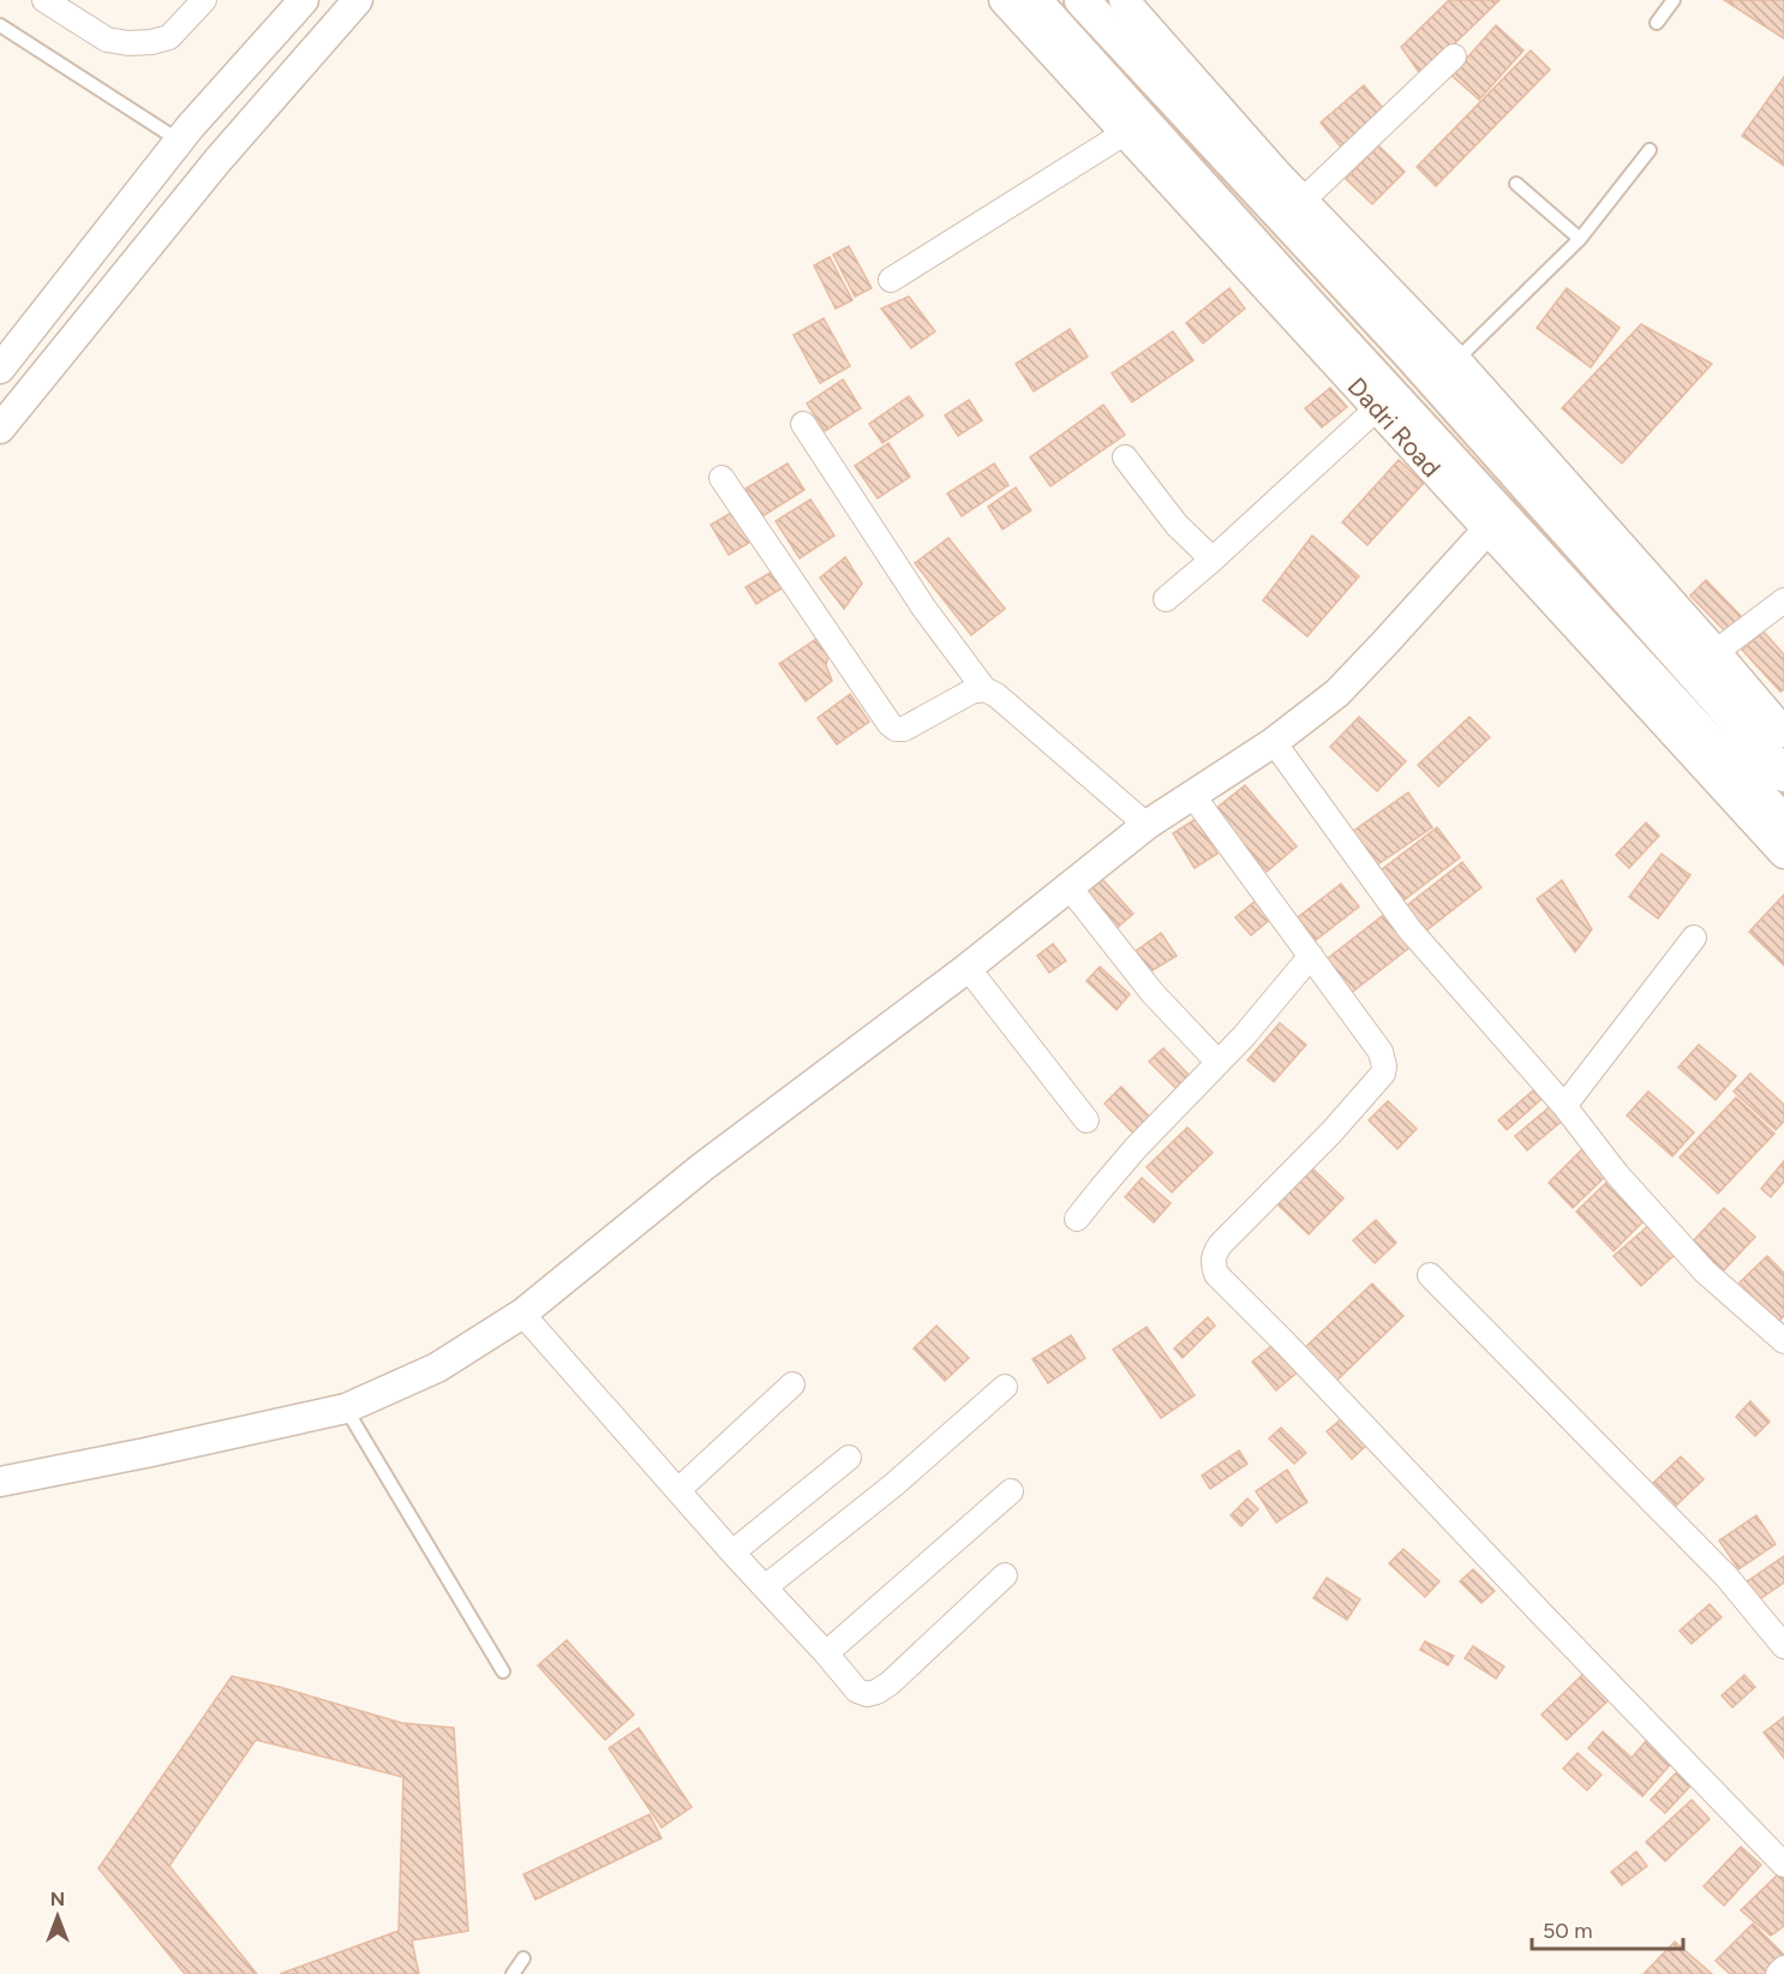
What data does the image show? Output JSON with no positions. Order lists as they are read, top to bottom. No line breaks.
{"streets":{"street":["Dadri Road"]},"scale_bar":"50 m","north":"top"}
